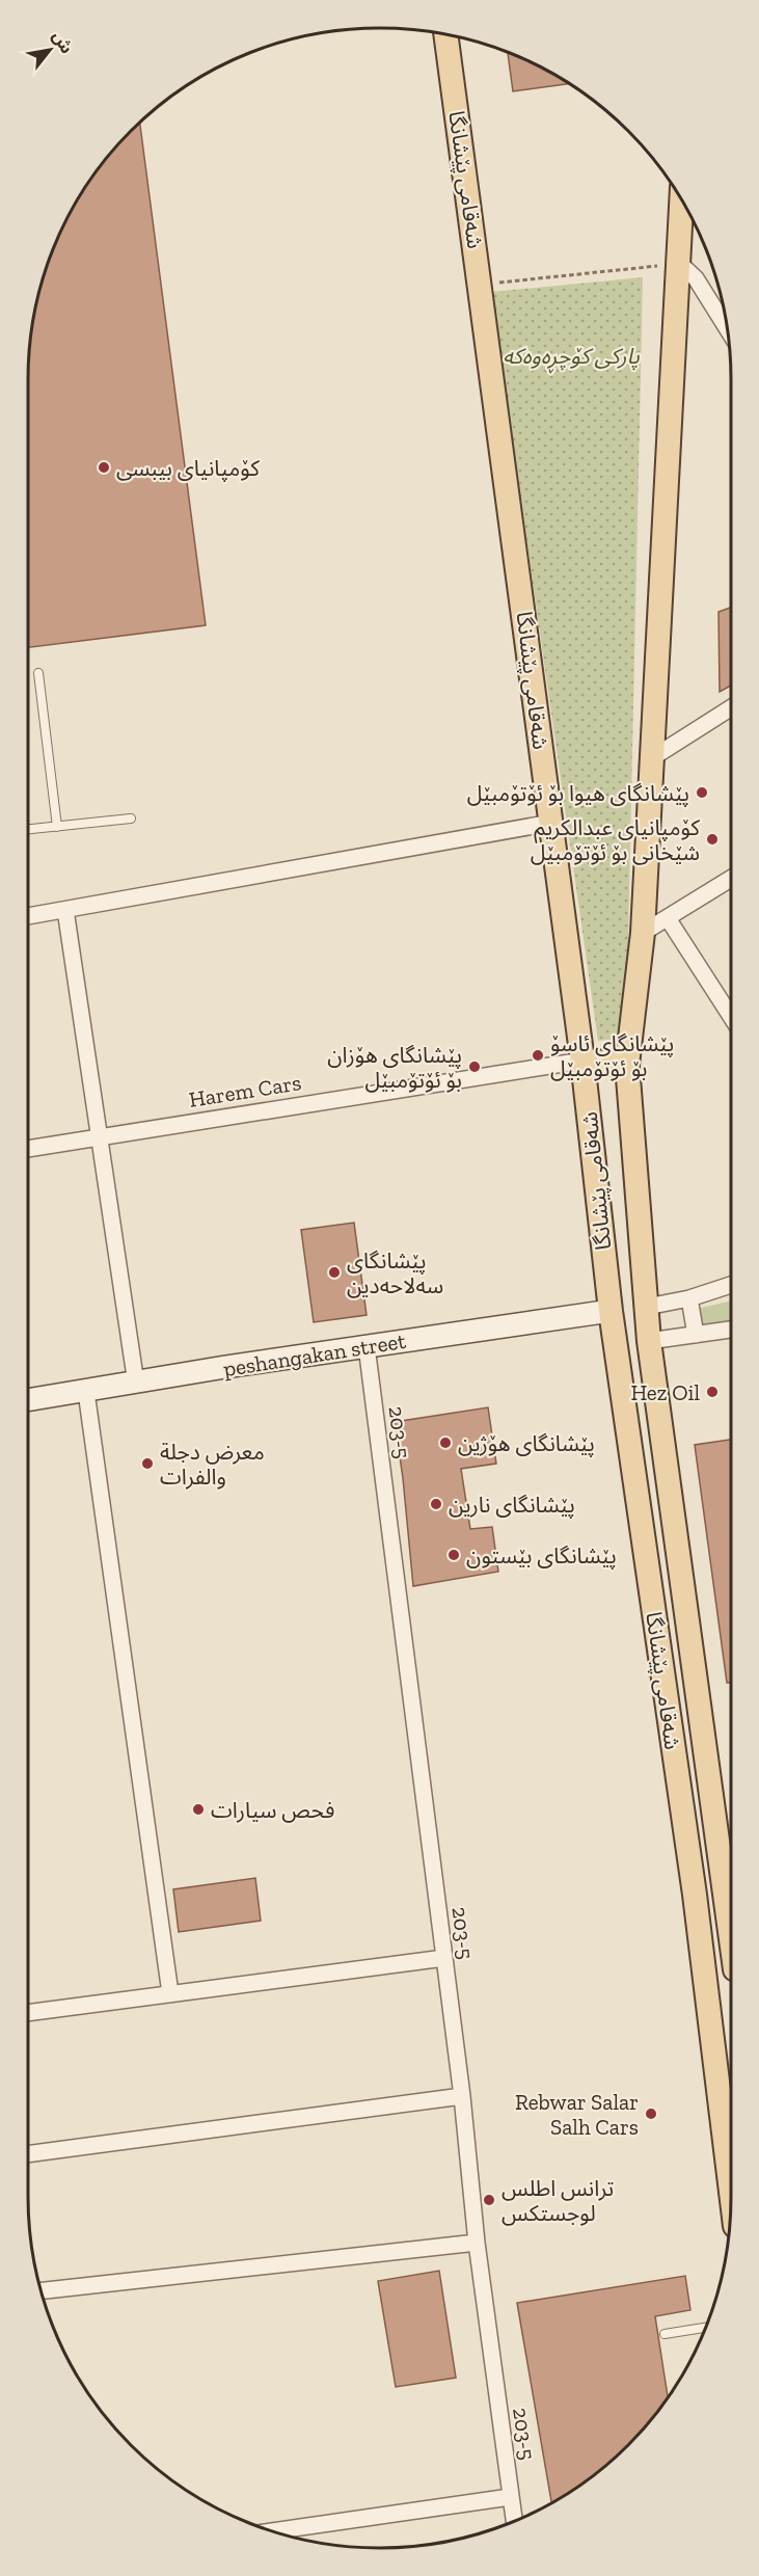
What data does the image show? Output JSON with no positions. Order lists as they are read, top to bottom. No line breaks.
{"streets":{"main road":["شەقامی پێشانگا"],"street":["Harem Cars","peshangakan street","203-5"]},"crossings":[["شەقامی پێشانگا","Harem Cars"],["شەقامی پێشانگا","peshangakan street"],["peshangakan street","203-5"]],"parks":["پارکی کۆچڕەوەکە"],"places":["كۆمپانیای بیبسی","پێشانگای هیوا بۆ ئۆتۆمبێل","کۆمپانیای عبدالكريم شێخانی بۆ ئۆتۆمبێل","پێشانگای ئاسۆ بۆ ئۆتۆمبێل","پێشانگای هۆزان بۆ ئۆتۆمبێل","پێشانگای سەلاحەدین","Hez Oil","پێشانگای هۆژین","معرض دجلة والفرات","پێشانگای نارین","پێشانگای بێستون","فحص سيارات","Rebwar Salar Salh Cars","ترانس اطلس لوجستكس"],"north":"top right"}
